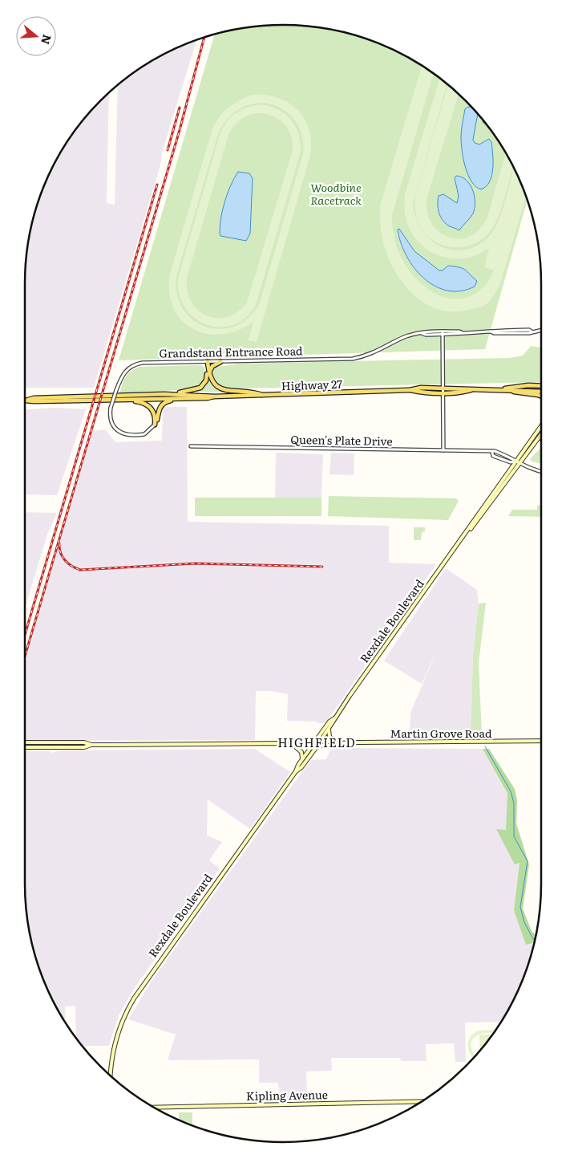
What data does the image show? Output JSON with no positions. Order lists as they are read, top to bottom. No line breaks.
{"streets":{"main road":["Highway 27","Rexdale Boulevard","Martin Grove Road","Kipling Avenue"],"street":["Grandstand Entrance Road","Queen's Plate Drive"]},"crossings":[["Queen's Plate Drive","Rexdale Boulevard"],["Rexdale Boulevard","Martin Grove Road"]],"districts":["HIGHFIELD"],"parks":["Woodbine Racetrack"],"north":"right"}
